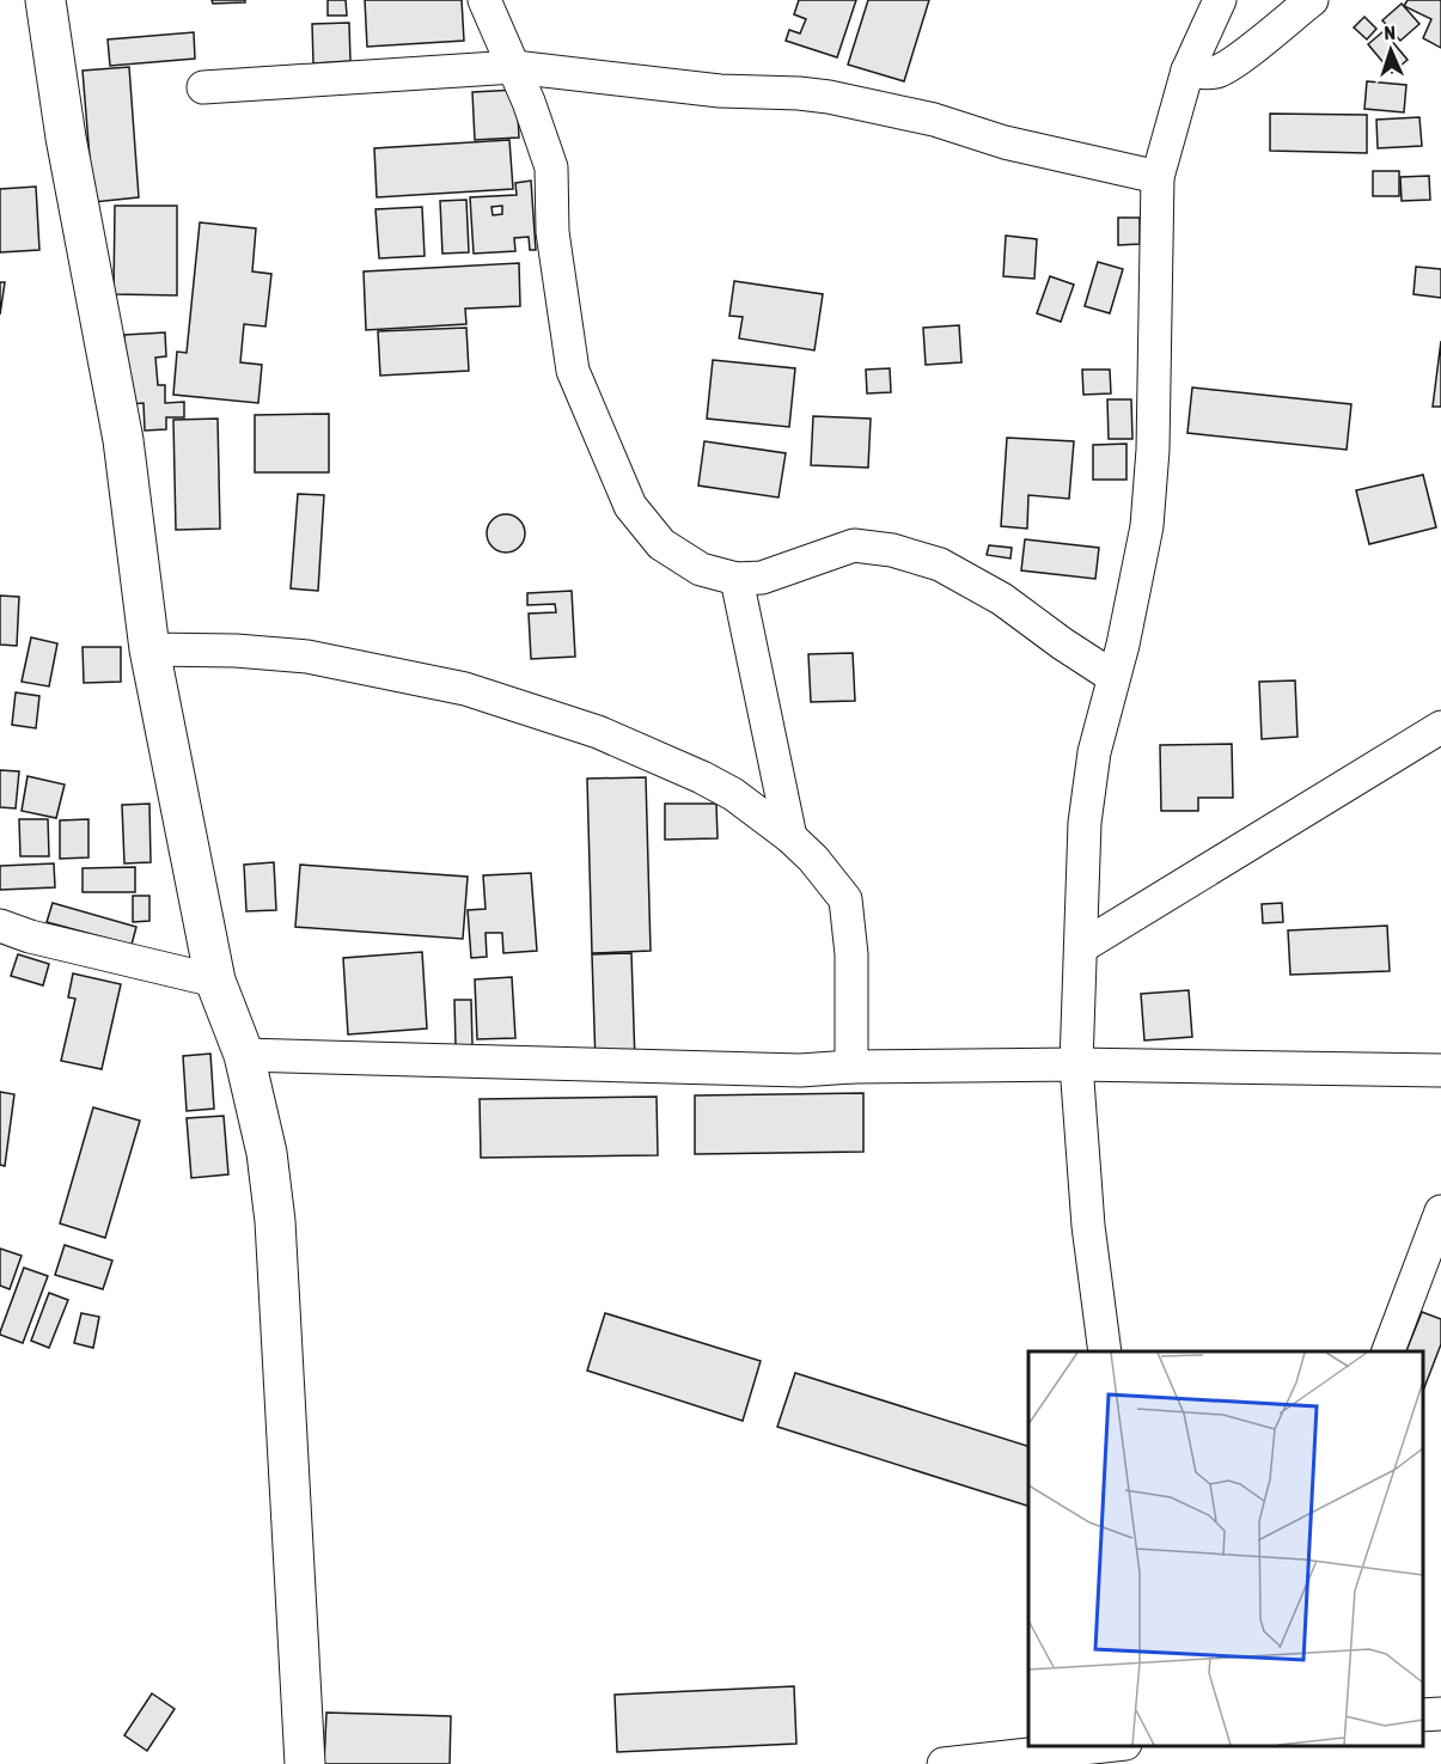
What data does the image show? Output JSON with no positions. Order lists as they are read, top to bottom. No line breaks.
{"north":"top"}
